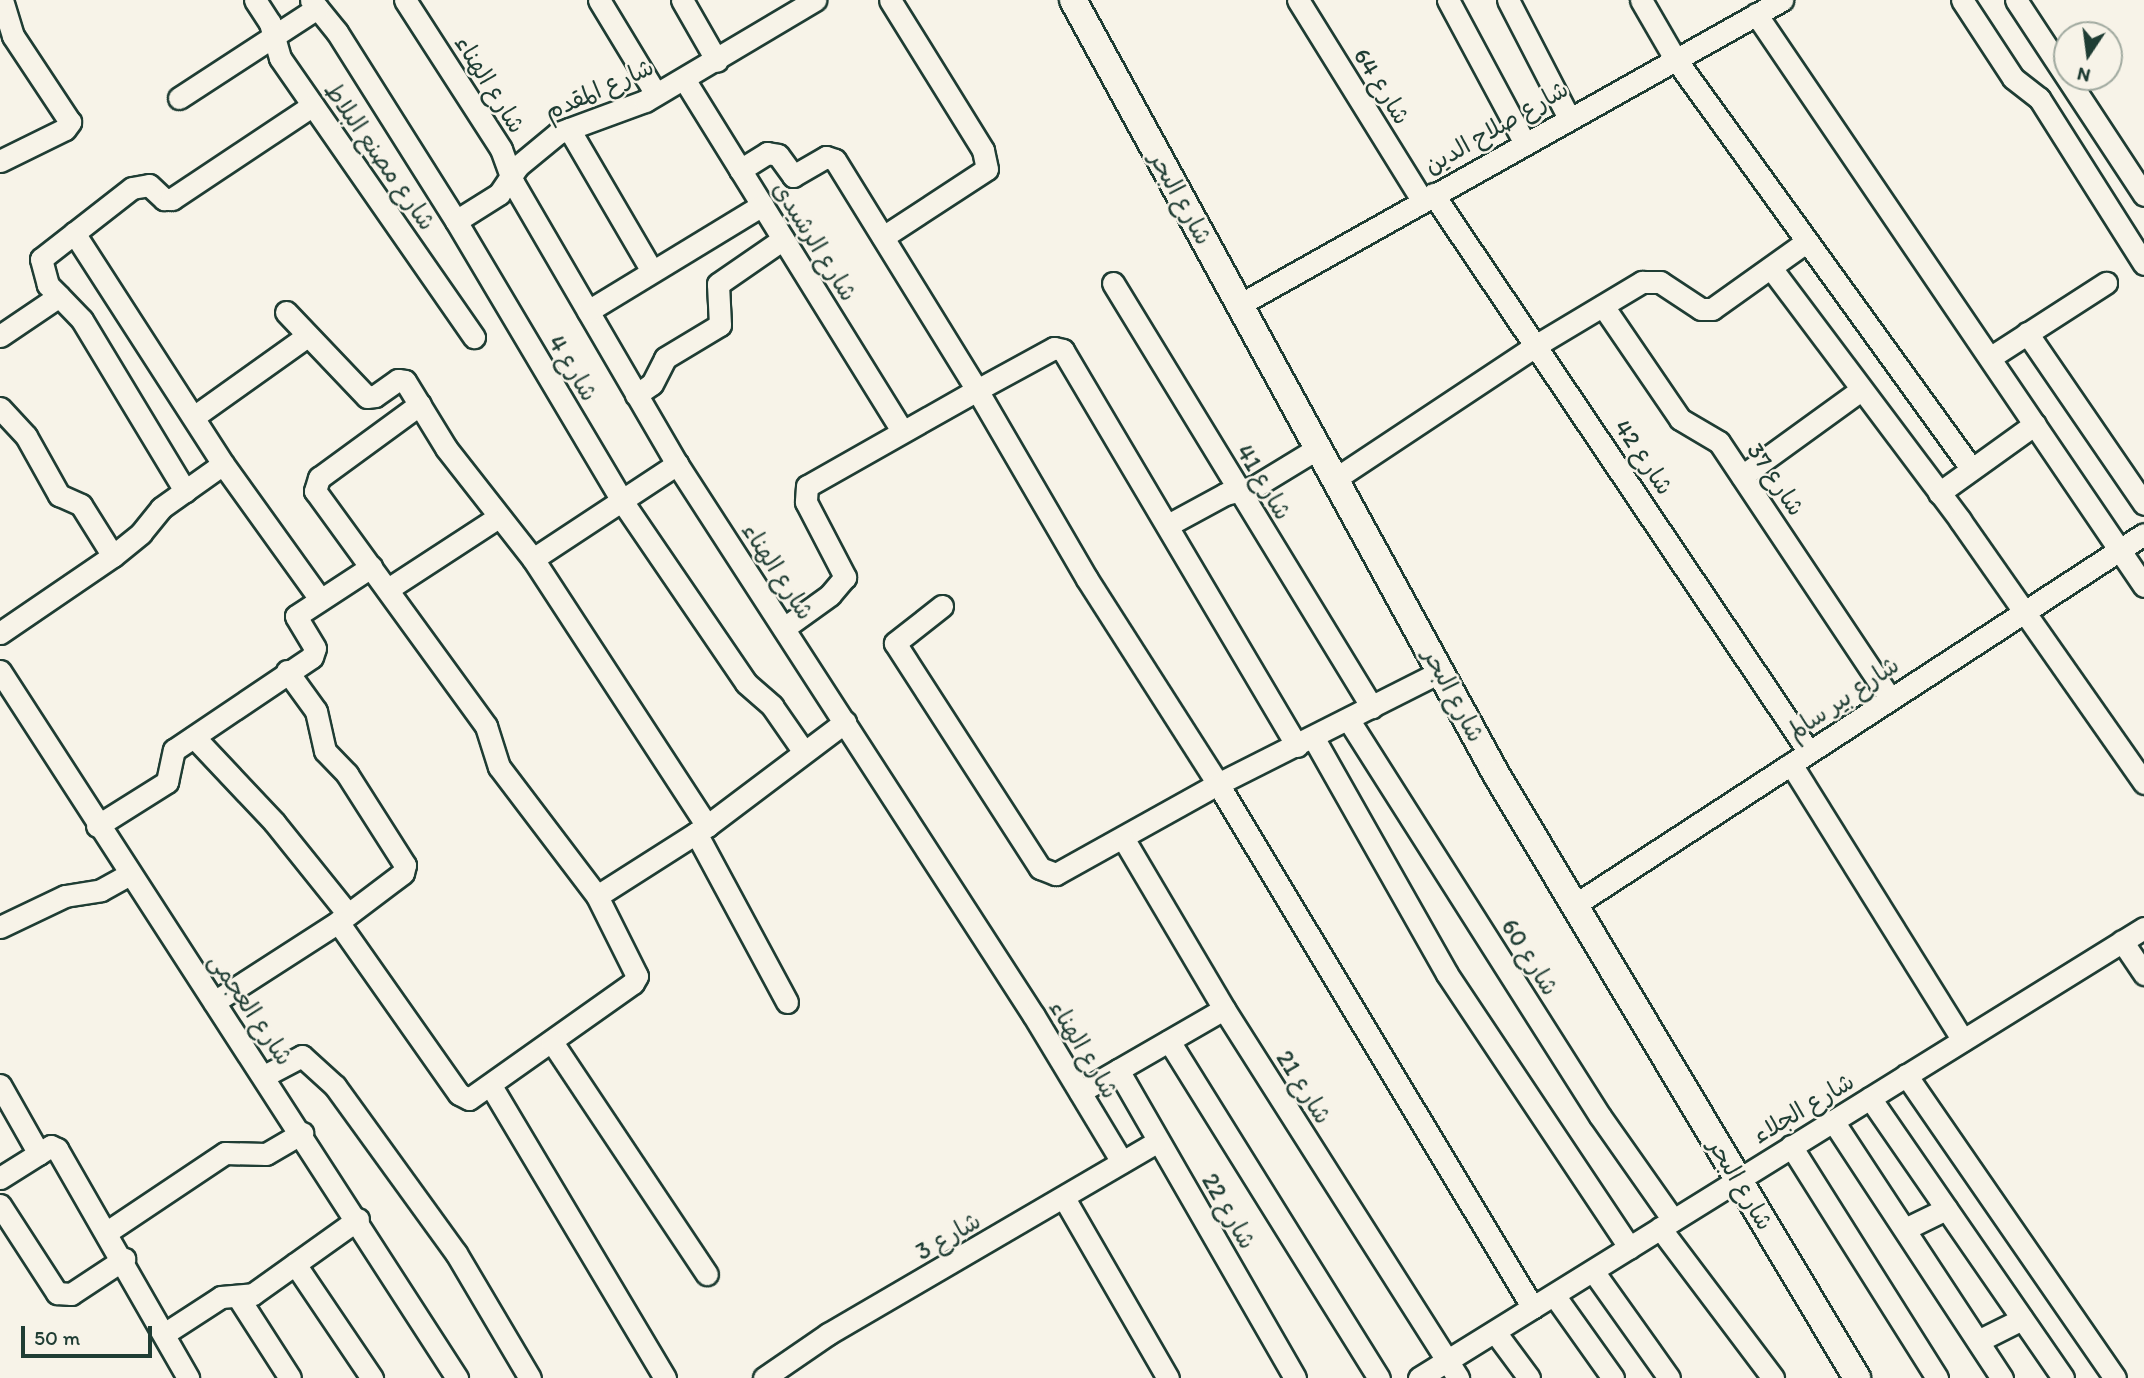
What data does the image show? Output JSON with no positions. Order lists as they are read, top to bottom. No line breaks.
{"streets":{"street":["شارع الهناء","شارع 64","شارع المقدم","شارع صلاح الدين","شارع مصنع البلاط","شارع البحر","شارع الرشيدى","شارع 4","شارع 42","شارع 37","شارع 41","شارع بير سالم","شارع 60","شارع العجمى","شارع 21","شارع الجلاء","شارع 22","شارع 3"]},"crossings":[["شارع الهناء","شارع المقدم"],["شارع الهناء","شارع 3"],["شارع 64","شارع صلاح الدين"],["شارع 64","شارع 42"],["شارع المقدم","شارع الرشيدى"],["شارع المقدم","شارع 4"],["شارع صلاح الدين","شارع البحر"],["شارع صلاح الدين","شارع 42"],["شارع البحر","شارع بير سالم"],["شارع البحر","شارع الجلاء"],["شارع 42","شارع بير سالم"],["شارع 37","شارع بير سالم"],["شارع 60","شارع الجلاء"],["شارع 21","شارع الجلاء"],["شارع 22","شارع 3"]],"scale_bar":"50 m","north":"bottom"}
